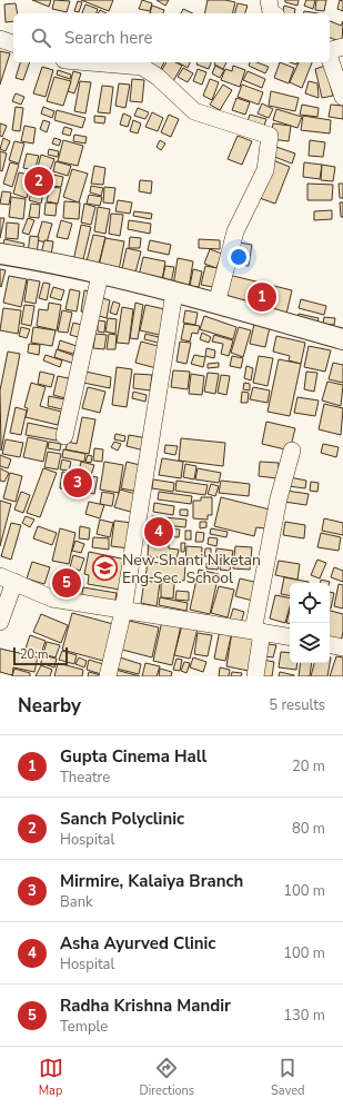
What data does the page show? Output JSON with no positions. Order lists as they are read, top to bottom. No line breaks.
{"places":{"school or university":["New Shanti Niketan Eng Sec. School"]},"scale_bar":"20 m","page":{"search":"Search here","pins":["2","1","3","4","5"],"scale":"20 m","heading":["Nearby","5 results"],"list":[{"mark":"1","name":"Gupta Cinema Hall","note":"Theatre","value":"20 m"},{"mark":"2","name":"Sanch Polyclinic","note":"Hospital","value":"80 m"},{"mark":"3","name":"Mirmire, Kalaiya Branch","note":"Bank","value":"100 m"},{"mark":"4","name":"Asha Ayurved Clinic","note":"Hospital","value":"100 m"},{"mark":"5","name":"Radha Krishna Mandir","note":"Temple","value":"130 m"}],"nav":["Map","Directions","Saved"]}}
